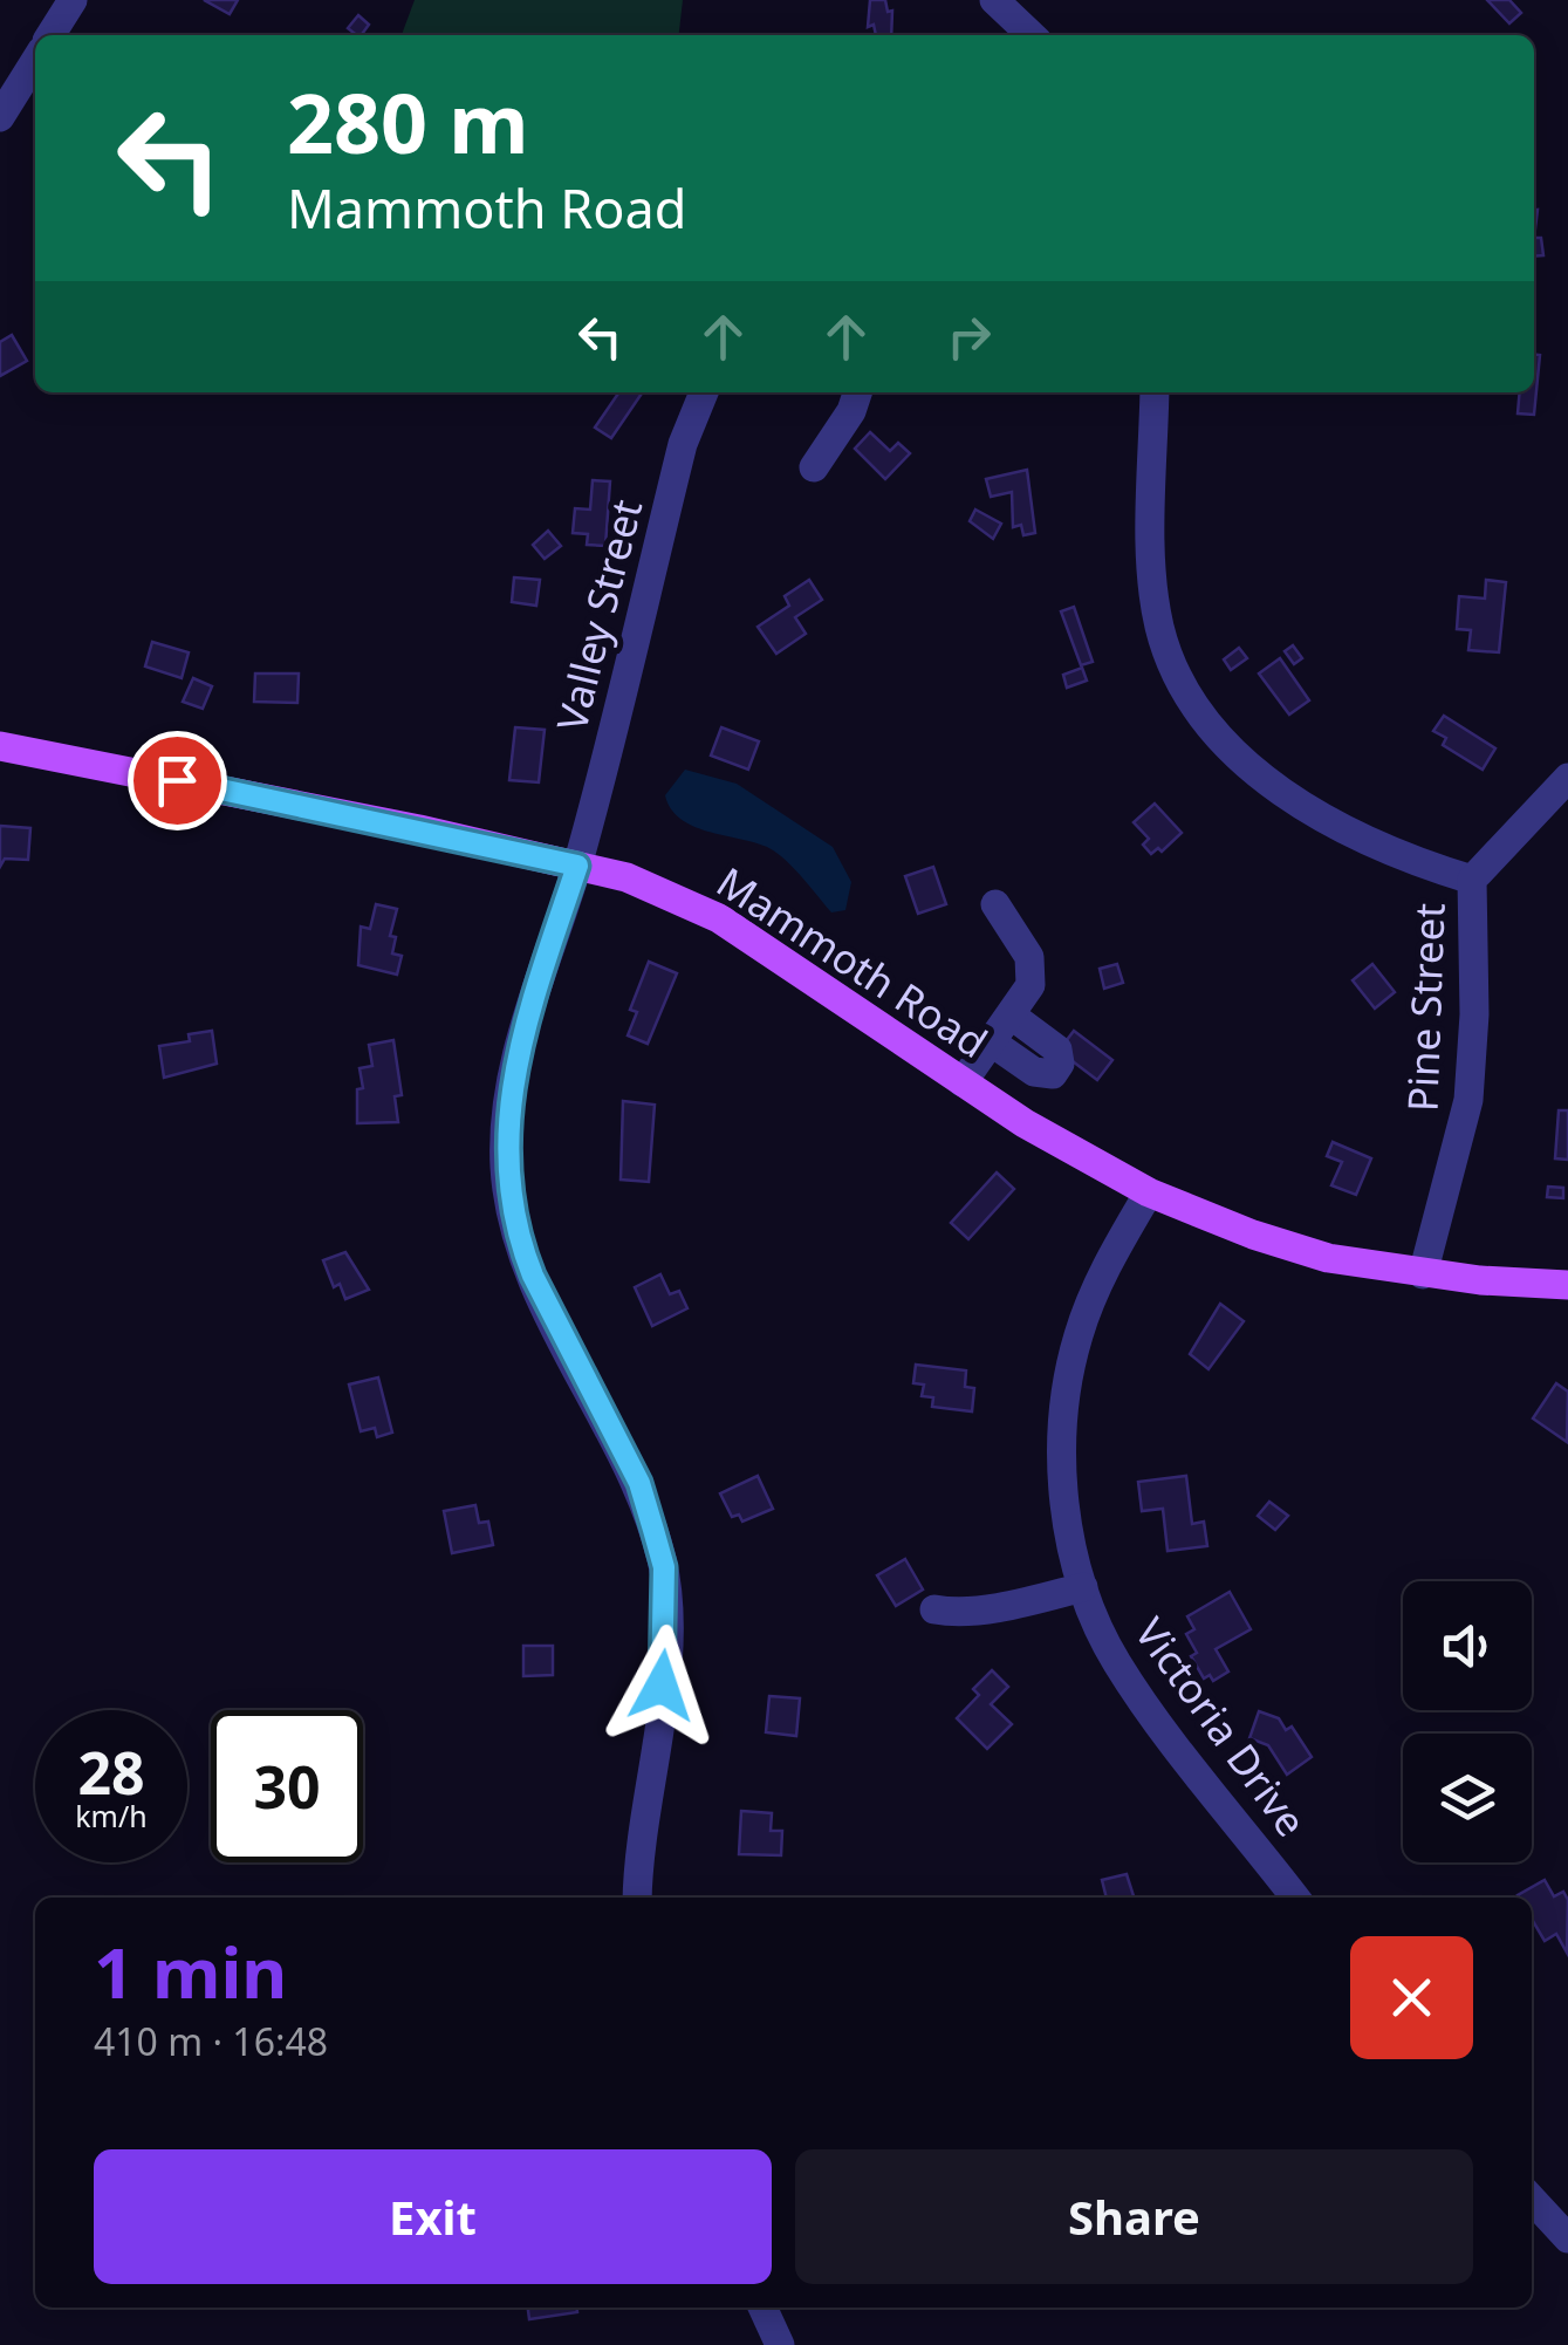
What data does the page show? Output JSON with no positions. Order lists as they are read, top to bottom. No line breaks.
{"streets":{"main road":["Mammoth Road"],"street":["Valley Street","Pine Street","Victoria Drive"]},"crossings":[["Valley Street","Mammoth Road"],["Mammoth Road","Pine Street"],["Mammoth Road","Victoria Drive"]],"page":{"turn":["280 m","Mammoth Road"],"speed":"28 km/h","limit":"30","heading":["1 min","410 m · 16:48"],"buttons":["Exit","Share"]}}
